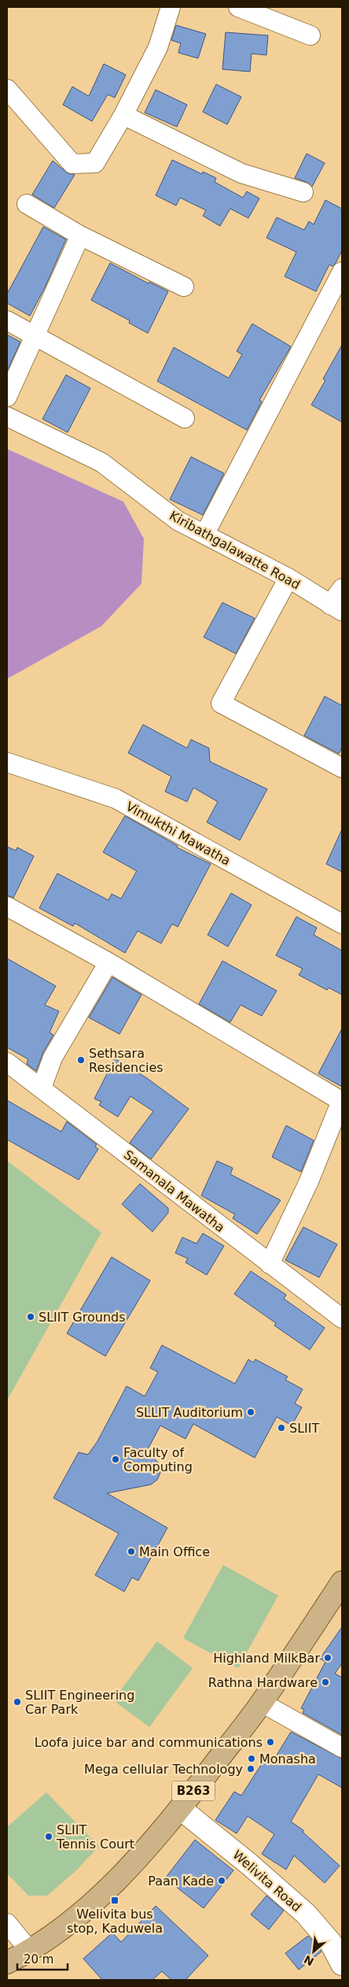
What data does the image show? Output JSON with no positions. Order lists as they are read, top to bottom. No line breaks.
{"streets":{"main road":["B263"],"street":["Kiribathgalawatte Road","Vimukthi Mawatha","Samanala Mawatha","Welivita Road"]},"crossings":[["B263","Welivita Road"]],"places":{"other":["Sethsara Residencies","SLIIT Grounds","SLLIT Auditorium","SLIIT","Faculty of Computing","Main Office","Highland MilkBar","Rathna Hardware","SLIIT Engineering Car Park","Loofa juice bar and communications","Monasha","Mega cellular Technology","SLIIT Tennis Court","Paan Kade"],"transit":["Welivita bus stop, Kaduwela"]},"scale_bar":"20 m","north":"bottom left"}
